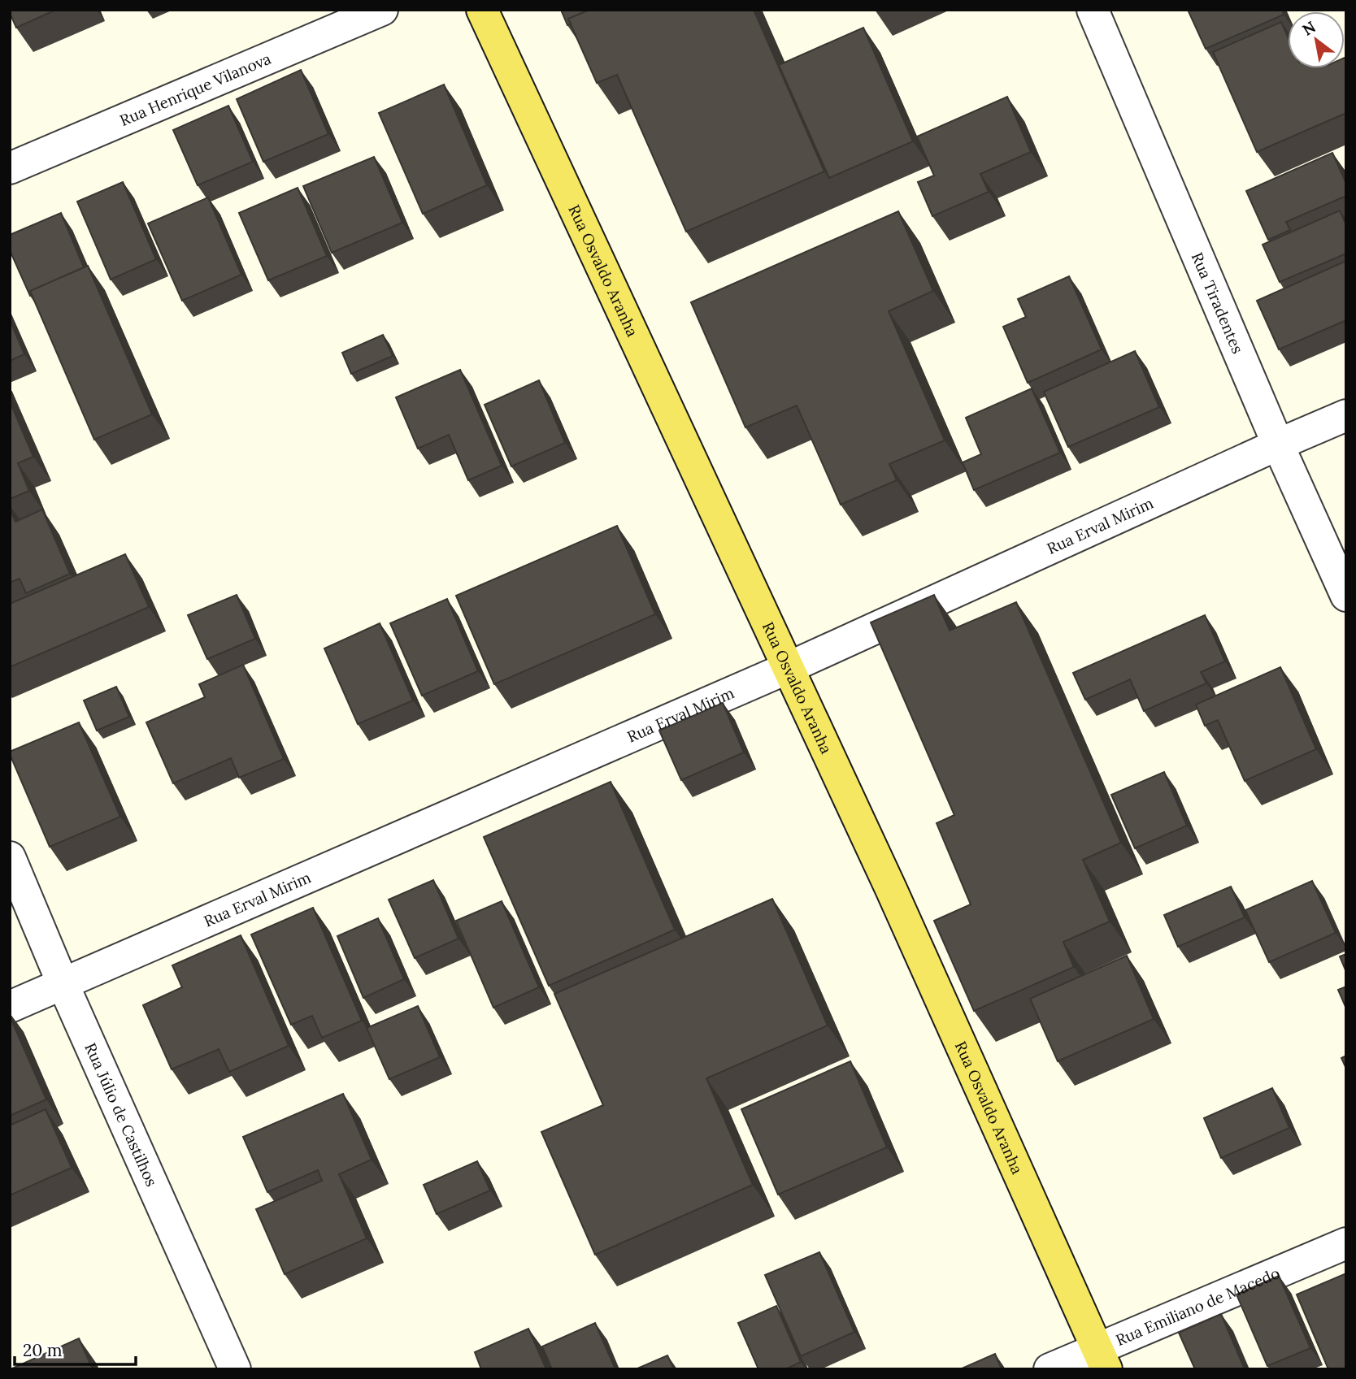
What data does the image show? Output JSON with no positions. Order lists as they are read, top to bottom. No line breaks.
{"streets":{"main road":["Rua Osvaldo Aranha"],"street":["Rua Henrique Vilanova","Rua Tiradentes","Rua Erval Mirim","Rua Júlio de Castilhos","Rua Emiliano de Macedo"]},"crossings":[["Rua Osvaldo Aranha","Rua Erval Mirim"],["Rua Osvaldo Aranha","Rua Emiliano de Macedo"],["Rua Tiradentes","Rua Erval Mirim"],["Rua Erval Mirim","Rua Júlio de Castilhos"]],"scale_bar":"20 m","north":"top left"}
